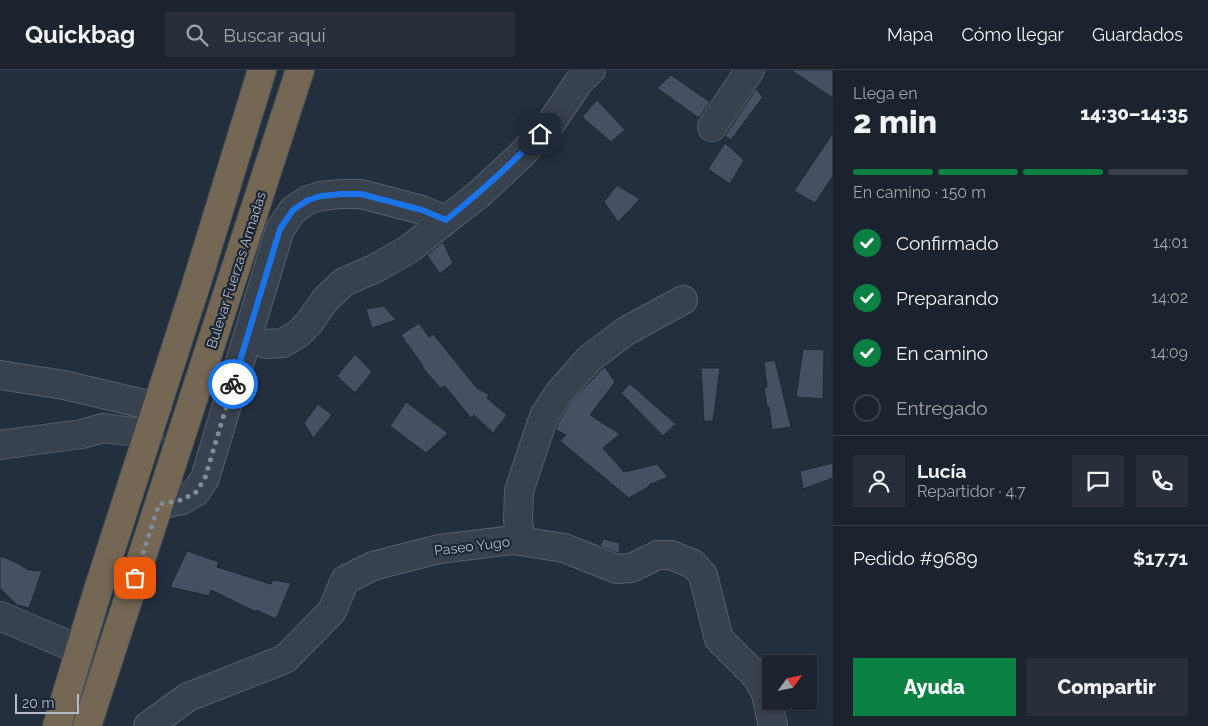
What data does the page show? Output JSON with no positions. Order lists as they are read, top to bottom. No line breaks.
{"streets":{"highway":["Bulevar Fuerzas Armadas"],"street":["Paseo Yugo"]},"scale_bar":"20 m","north":"top right","page":{"header":"Quickbag","search":"Buscar aquí","nav":["Mapa","Cómo llegar","Guardados"],"heading":["2 min","Llega en","14:30–14:35"],"panel":["Lucía","Repartidor · 4.7","Pedido #9689","$17.71"],"bar":"En camino · 150 m","list":[["Confirmado","14:01"],["Preparando","14:02"],["En camino","14:09"],"Entregado"],"buttons":["Ayuda","Compartir"],"scale":"20 m"}}
